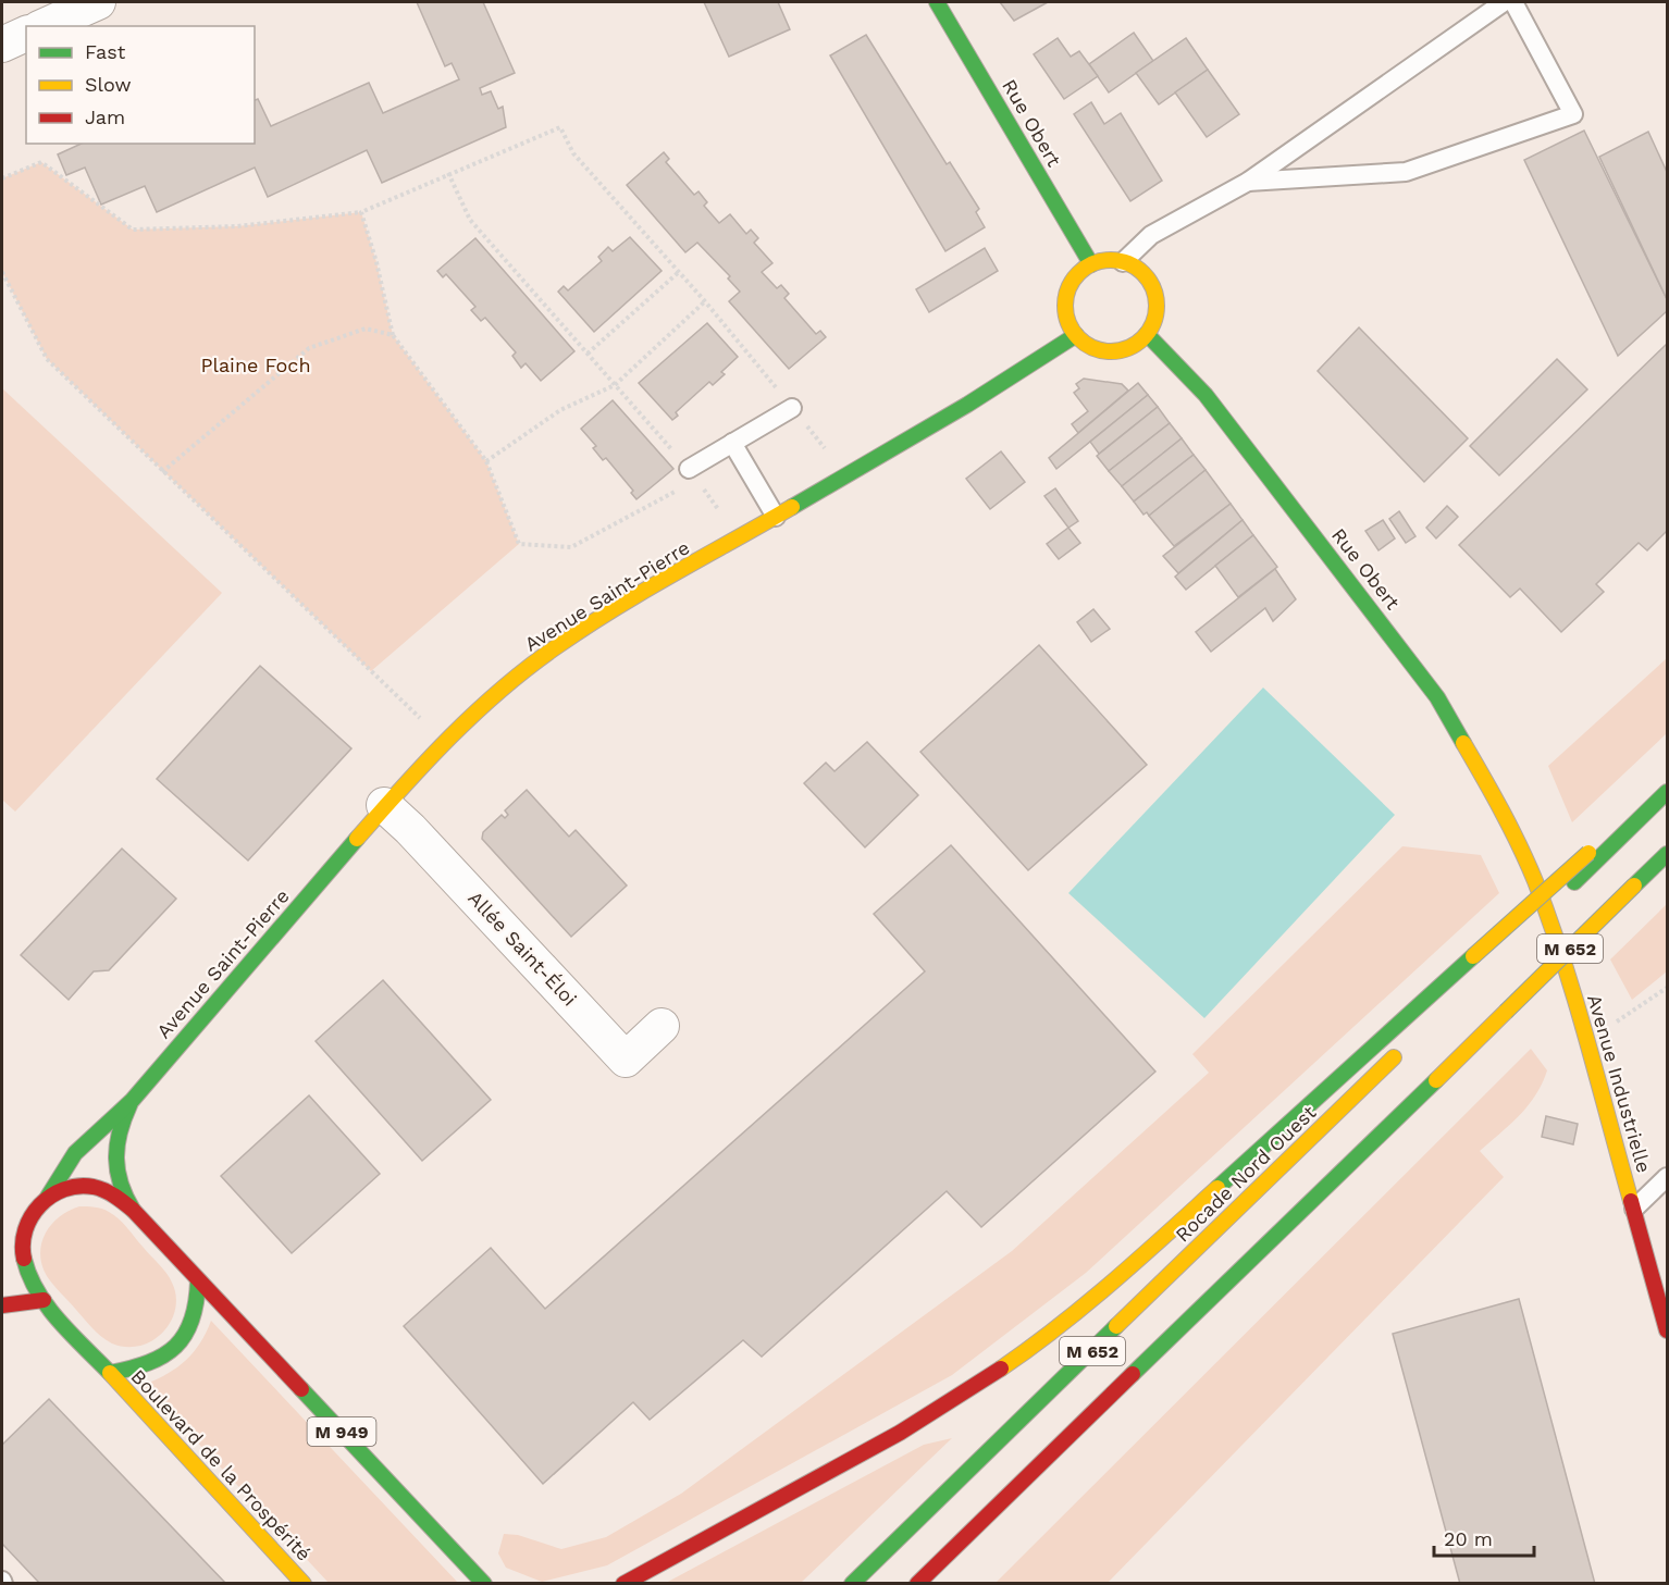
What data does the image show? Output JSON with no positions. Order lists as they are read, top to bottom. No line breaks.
{"streets":{"main road":["Rue Obert","Avenue Saint-Pierre","M 652","Avenue Industrielle","Rocade Nord Ouest","M 949","Boulevard de la Prospérité"],"street":["Allée Saint-Éloi"]},"crossings":[["Rue Obert","Avenue Saint-Pierre"],["Rue Obert","Avenue Industrielle"],["Avenue Saint-Pierre","Allée Saint-Éloi"],["Avenue Saint-Pierre","M 949"],["Avenue Saint-Pierre","Boulevard de la Prospérité"],["M 949","Boulevard de la Prospérité"]],"parks":["Plaine Foch"],"legend":["Fast","Slow","Jam"],"scale_bar":"20 m"}
